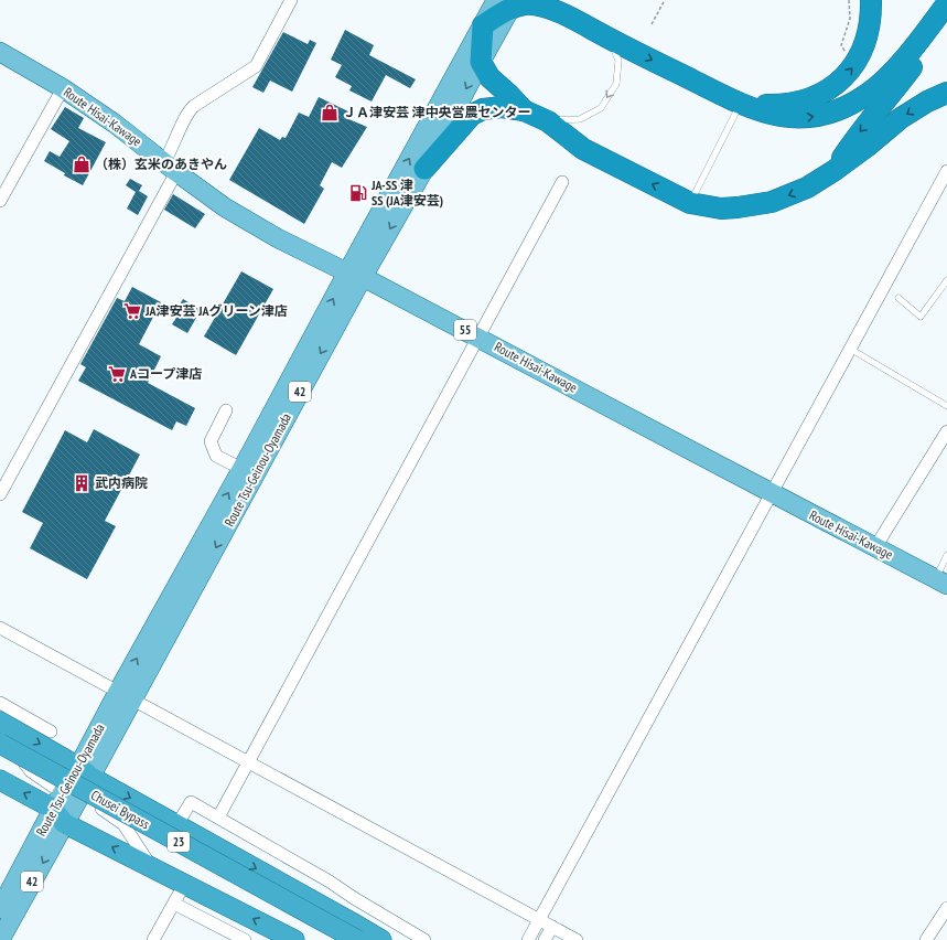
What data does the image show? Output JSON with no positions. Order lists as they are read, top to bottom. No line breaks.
{"streets":{"highway":["Chusei Bypass","23"],"main road":["Route Hisai-Kawage","55","42","Route Tsu-Geinou-Oyamada"]},"crossings":[["Route Hisai-Kawage","Route Tsu-Geinou-Oyamada"]],"places":{"shop":["ＪＡ津安芸 津中央営農センター","（株）玄米のあきやん"],"fuel station":["JA-SS 津 SS (JA津安芸)"],"supermarket":["JA津安芸 JAグリーン津店","Aコープ津店"],"building":["武内病院"]}}
